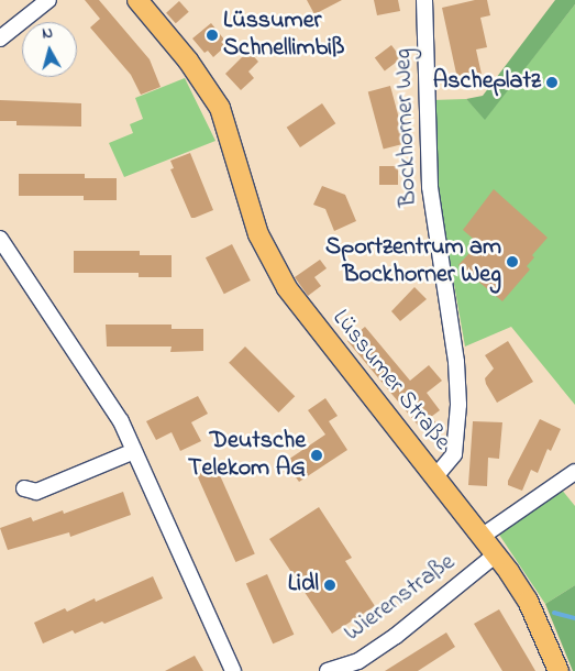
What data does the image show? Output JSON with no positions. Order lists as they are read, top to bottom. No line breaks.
{"streets":{"main road":["Lüssumer Straße"],"street":["Bockhorner Weg","Wierenstraße"]},"crossings":[["Bockhorner Weg","Lüssumer Straße"],["Lüssumer Straße","Wierenstraße"]],"places":["Lüssumer Schnellimbiß","Ascheplatz","Sportzentrum am Bockhorner Weg","Deutsche Telekom AG","Lidl"],"north":"top"}
